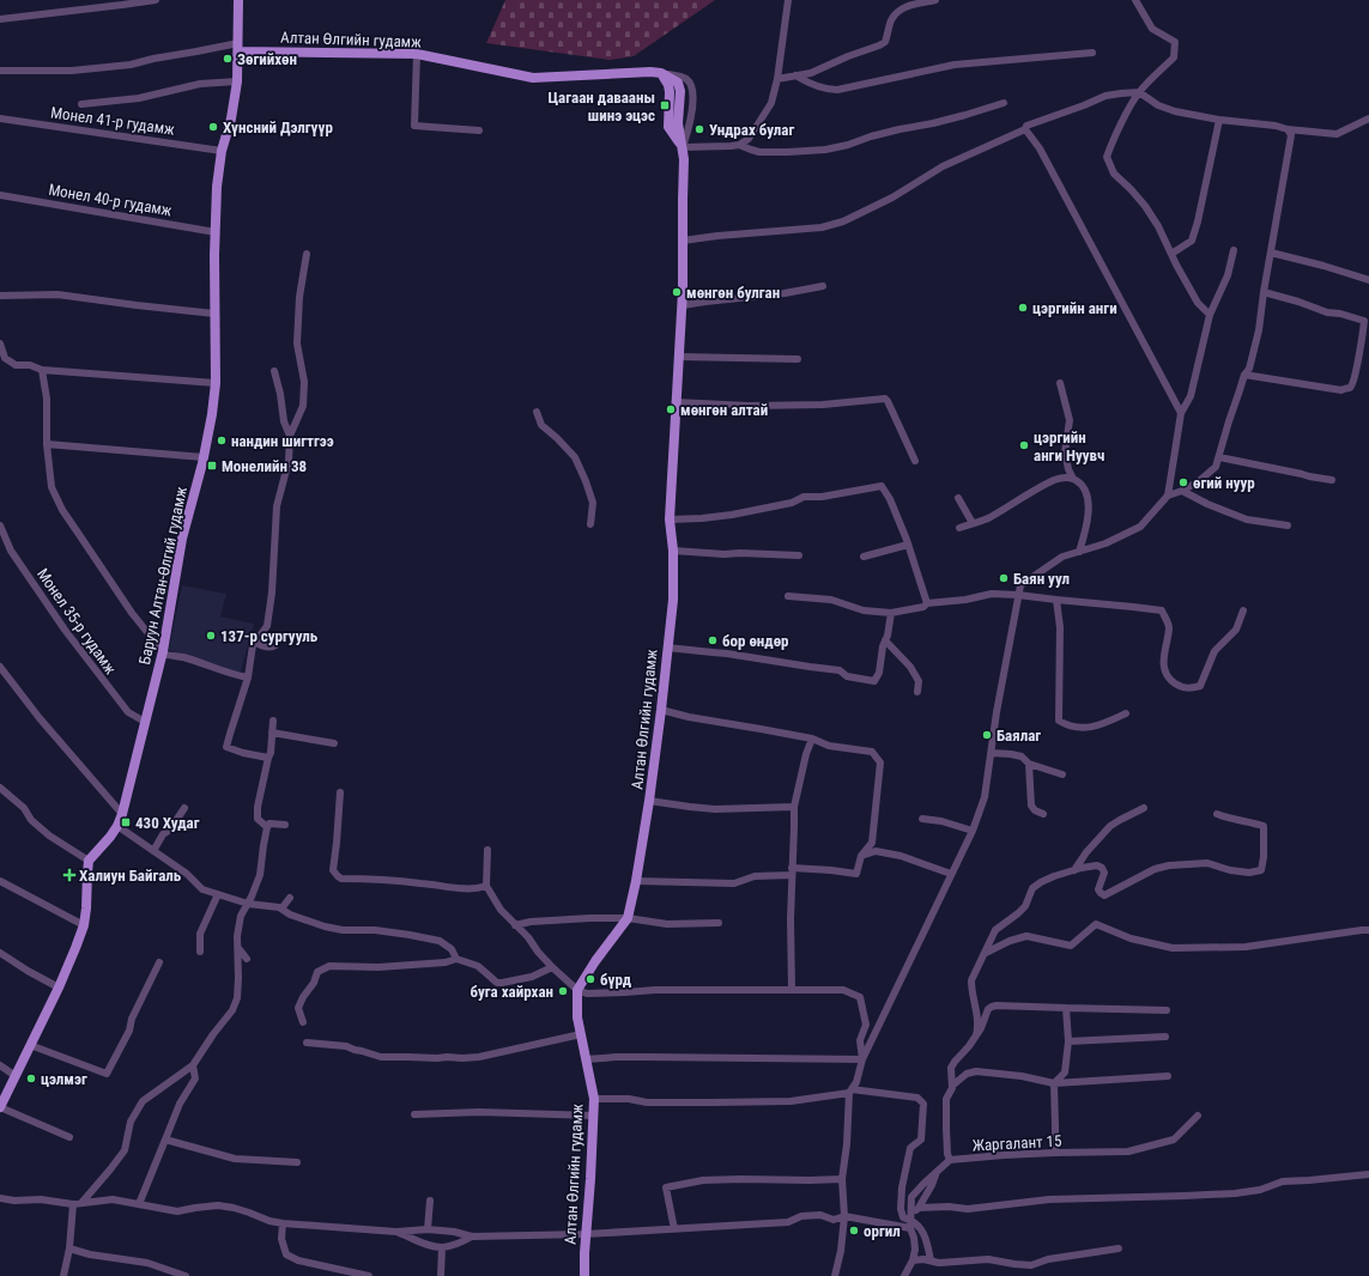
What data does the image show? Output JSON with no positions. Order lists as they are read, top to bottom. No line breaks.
{"streets":{"main road":["Алтан Өлгийн гудамж","Баруун Алтан-Өлгий гудамж"],"street":["Монел 41-р гудамж","Монел 40-р гудамж","Монел 35-р гудамж","Жаргалант 15"]},"crossings":[["Алтан Өлгийн гудамж","Баруун Алтан-Өлгий гудамж"],["Монел 41-р гудамж","Баруун Алтан-Өлгий гудамж"],["Монел 40-р гудамж","Баруун Алтан-Өлгий гудамж"],["Баруун Алтан-Өлгий гудамж","Монел 35-р гудамж"]],"places":{"other":["Зөгийхөн","Хүнсний Дэлгүүр","Ундрах булаг","мөнгөн булган","цэргийн анги","мөнгөн алтай","нандин шигтгээ","цэргийн анги Нуувч","өгий нуур","Баян уул","137-р сургууль","бор өндөр","Баялаг","бүрд","буга хайрхан","цэлмэг","оргил"],"transit":["Цагаан давааны шинэ эцэс","Монелийн 38","430 Худаг"],"health":["Халиун Байгаль"]}}
